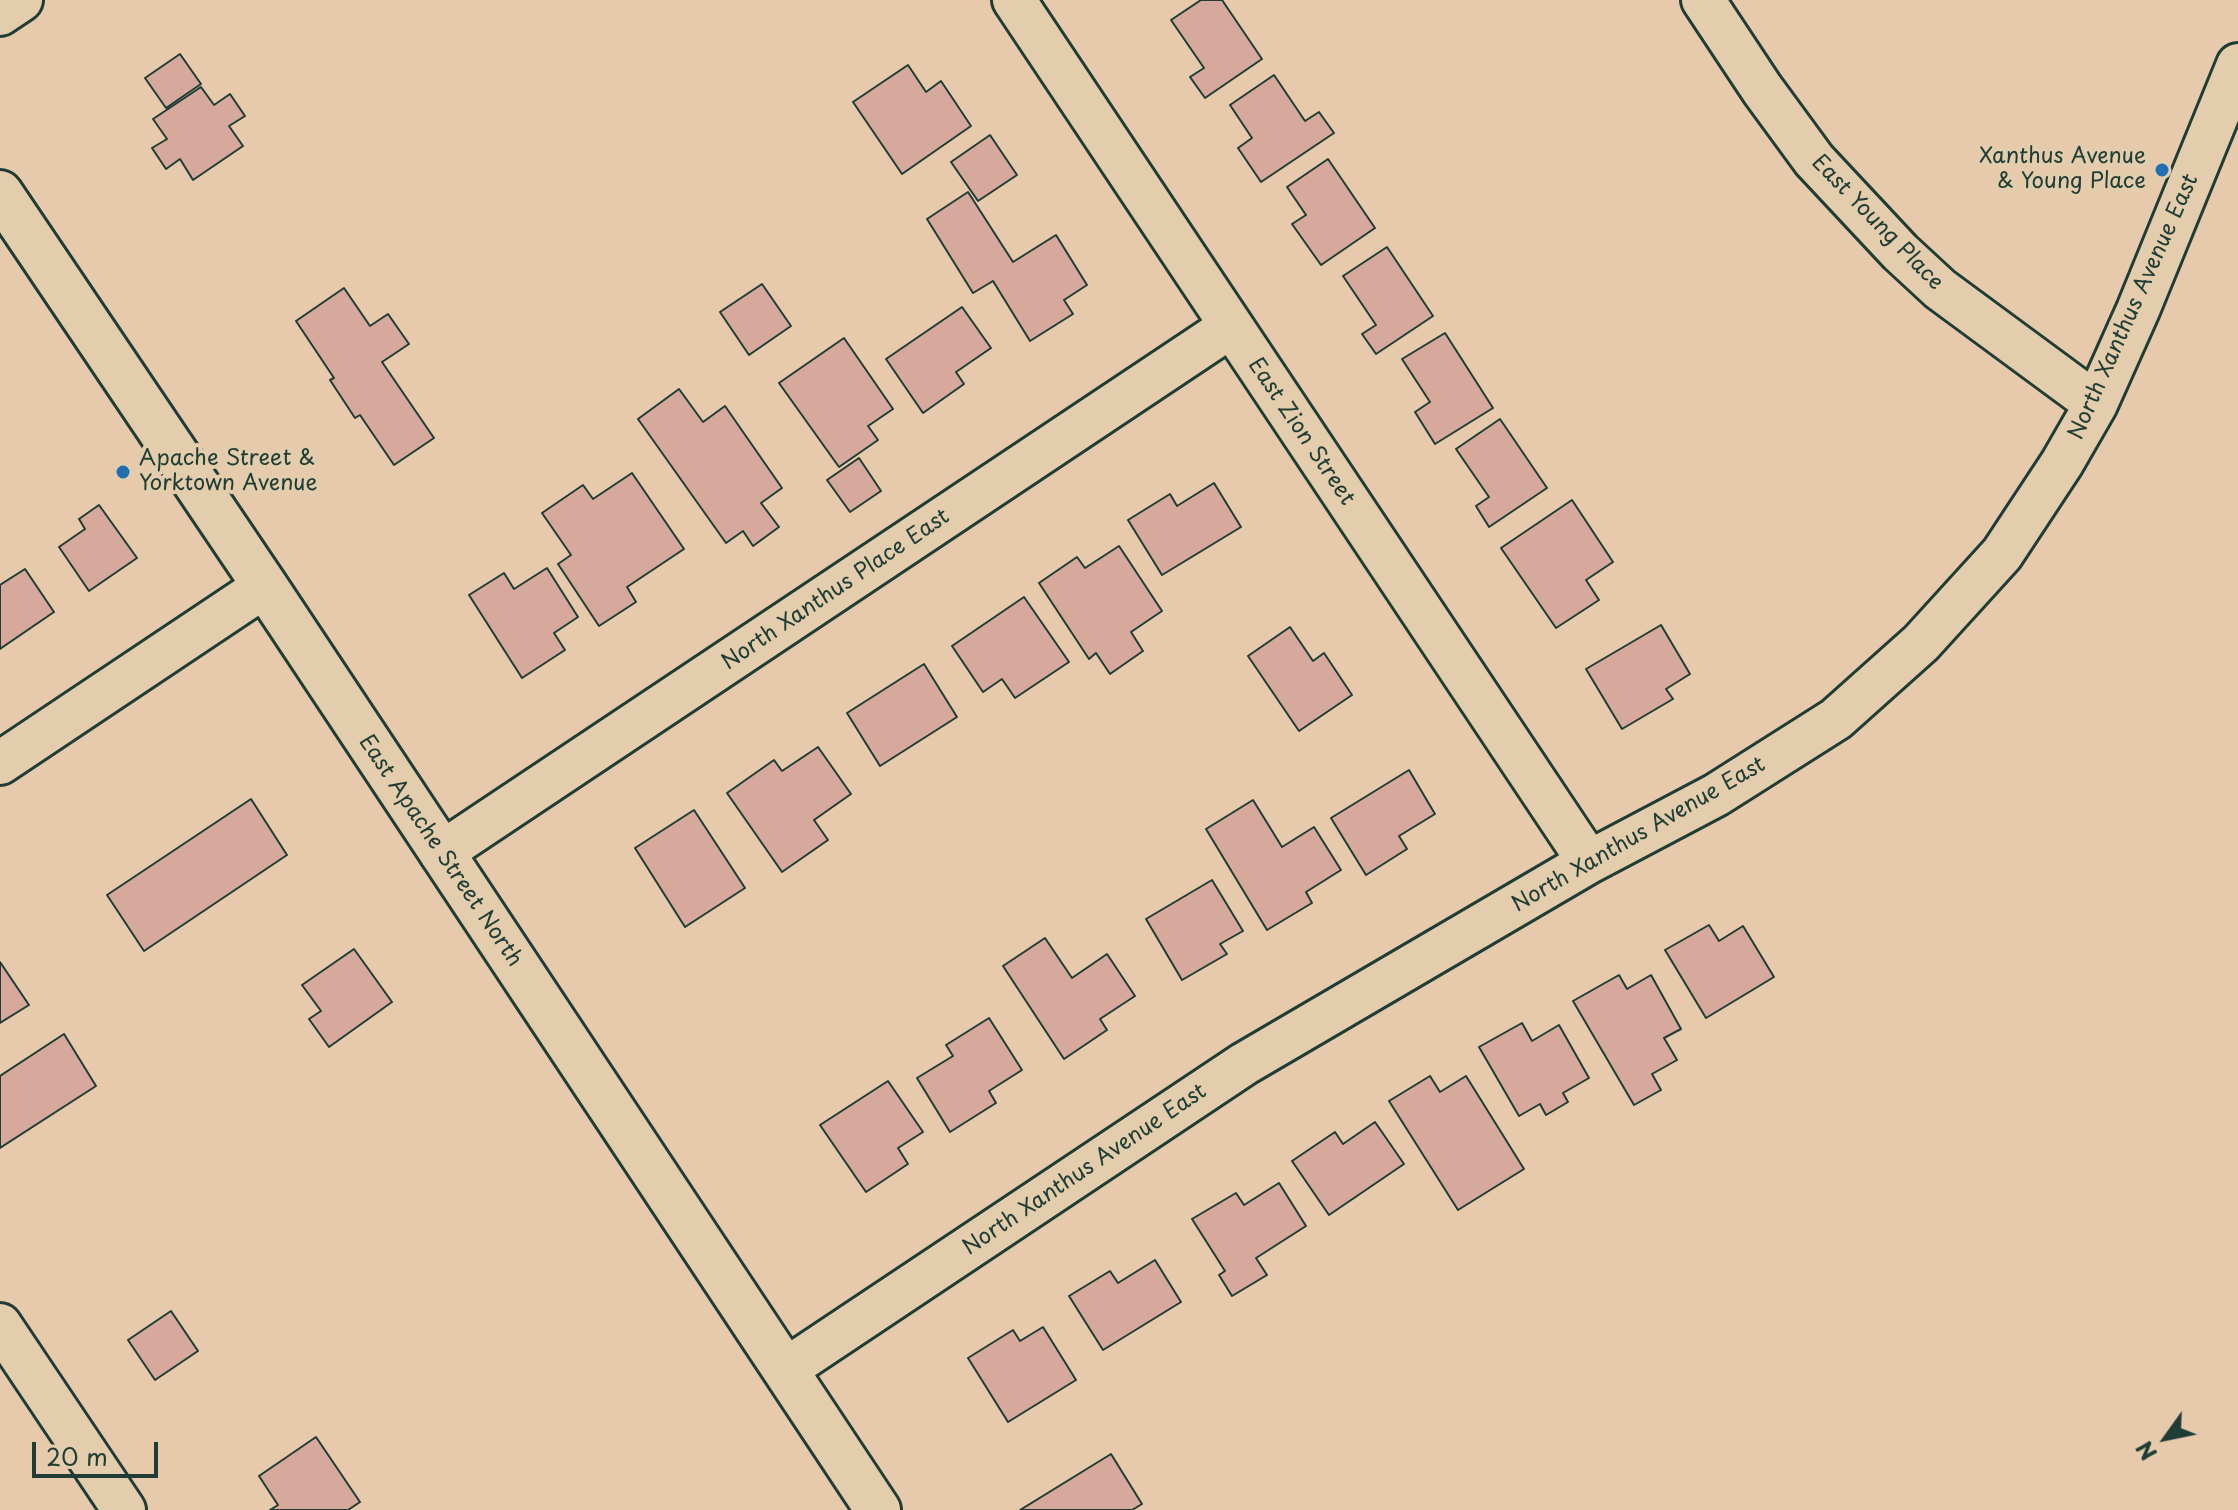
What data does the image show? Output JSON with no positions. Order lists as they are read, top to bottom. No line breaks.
{"streets":{"main road":["East Apache Street North"],"street":["East Young Place","North Xanthus Avenue East","East Zion Street","North Xanthus Place East"]},"crossings":[["East Young Place","North Xanthus Avenue East"],["North Xanthus Avenue East","East Zion Street"],["North Xanthus Avenue East","East Apache Street North"],["East Zion Street","North Xanthus Place East"],["North Xanthus Place East","East Apache Street North"]],"places":["Xanthus Avenue & Young Place","Apache Street & Yorktown Avenue"],"scale_bar":"20 m","north":"bottom left"}
